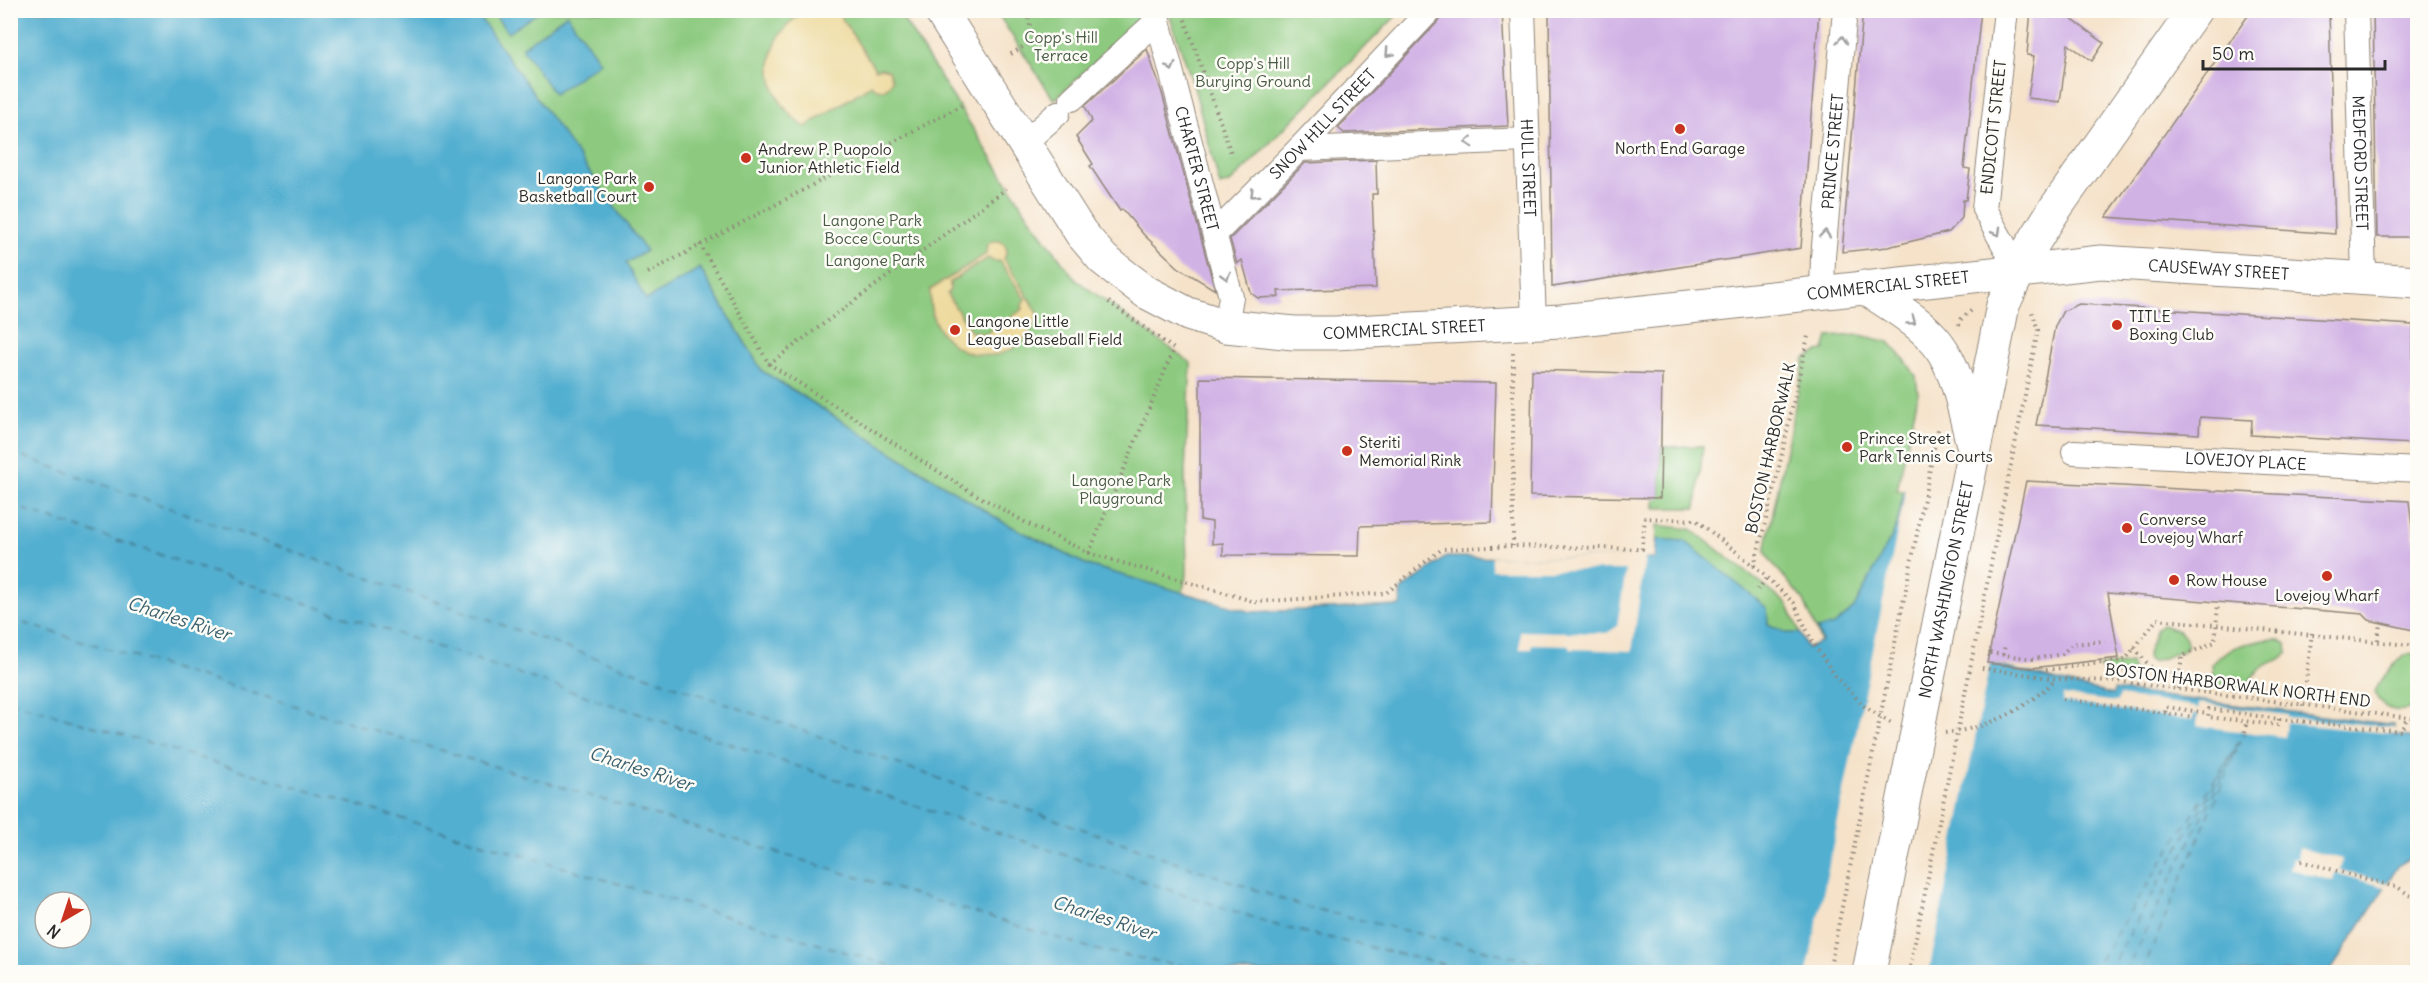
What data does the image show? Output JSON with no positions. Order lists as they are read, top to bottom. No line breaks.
{"streets":{"main road":["CAUSEWAY STREET","COMMERCIAL STREET","NORTH WASHINGTON STREET"],"street":["SNOW HILL STREET","ENDICOTT STREET","PRINCE STREET","MEDFORD STREET","HULL STREET","CHARTER STREET","LOVEJOY PLACE"],"path":["BOSTON HARBORWALK","BOSTON HARBORWALK NORTH END"]},"crossings":[["SNOW HILL STREET","CHARTER STREET"],["ENDICOTT STREET","CAUSEWAY STREET"],["ENDICOTT STREET","COMMERCIAL STREET"],["ENDICOTT STREET","NORTH WASHINGTON STREET"],["PRINCE STREET","COMMERCIAL STREET"],["MEDFORD STREET","CAUSEWAY STREET"],["HULL STREET","COMMERCIAL STREET"],["CHARTER STREET","COMMERCIAL STREET"],["CAUSEWAY STREET","COMMERCIAL STREET"],["CAUSEWAY STREET","NORTH WASHINGTON STREET"],["COMMERCIAL STREET","NORTH WASHINGTON STREET"]],"one_way":["ENDICOTT STREET","PRINCE STREET","CHARTER STREET"],"water":["Charles River"],"parks":["Copp's Hill Terrace","Copp's Hill Burying Ground","Langone Park Bocce Courts","Langone Park","Langone Park Playground"],"places":["North End Garage","Andrew P. Puopolo Junior Athletic Field","Langone Park Basketball Court","TITLE Boxing Club","Langone Little League Baseball Field","Prince Street Park Tennis Courts","Steriti Memorial Rink","Converse Lovejoy Wharf","Lovejoy Wharf","Row House"],"scale_bar":"50 m","north":"bottom left"}
